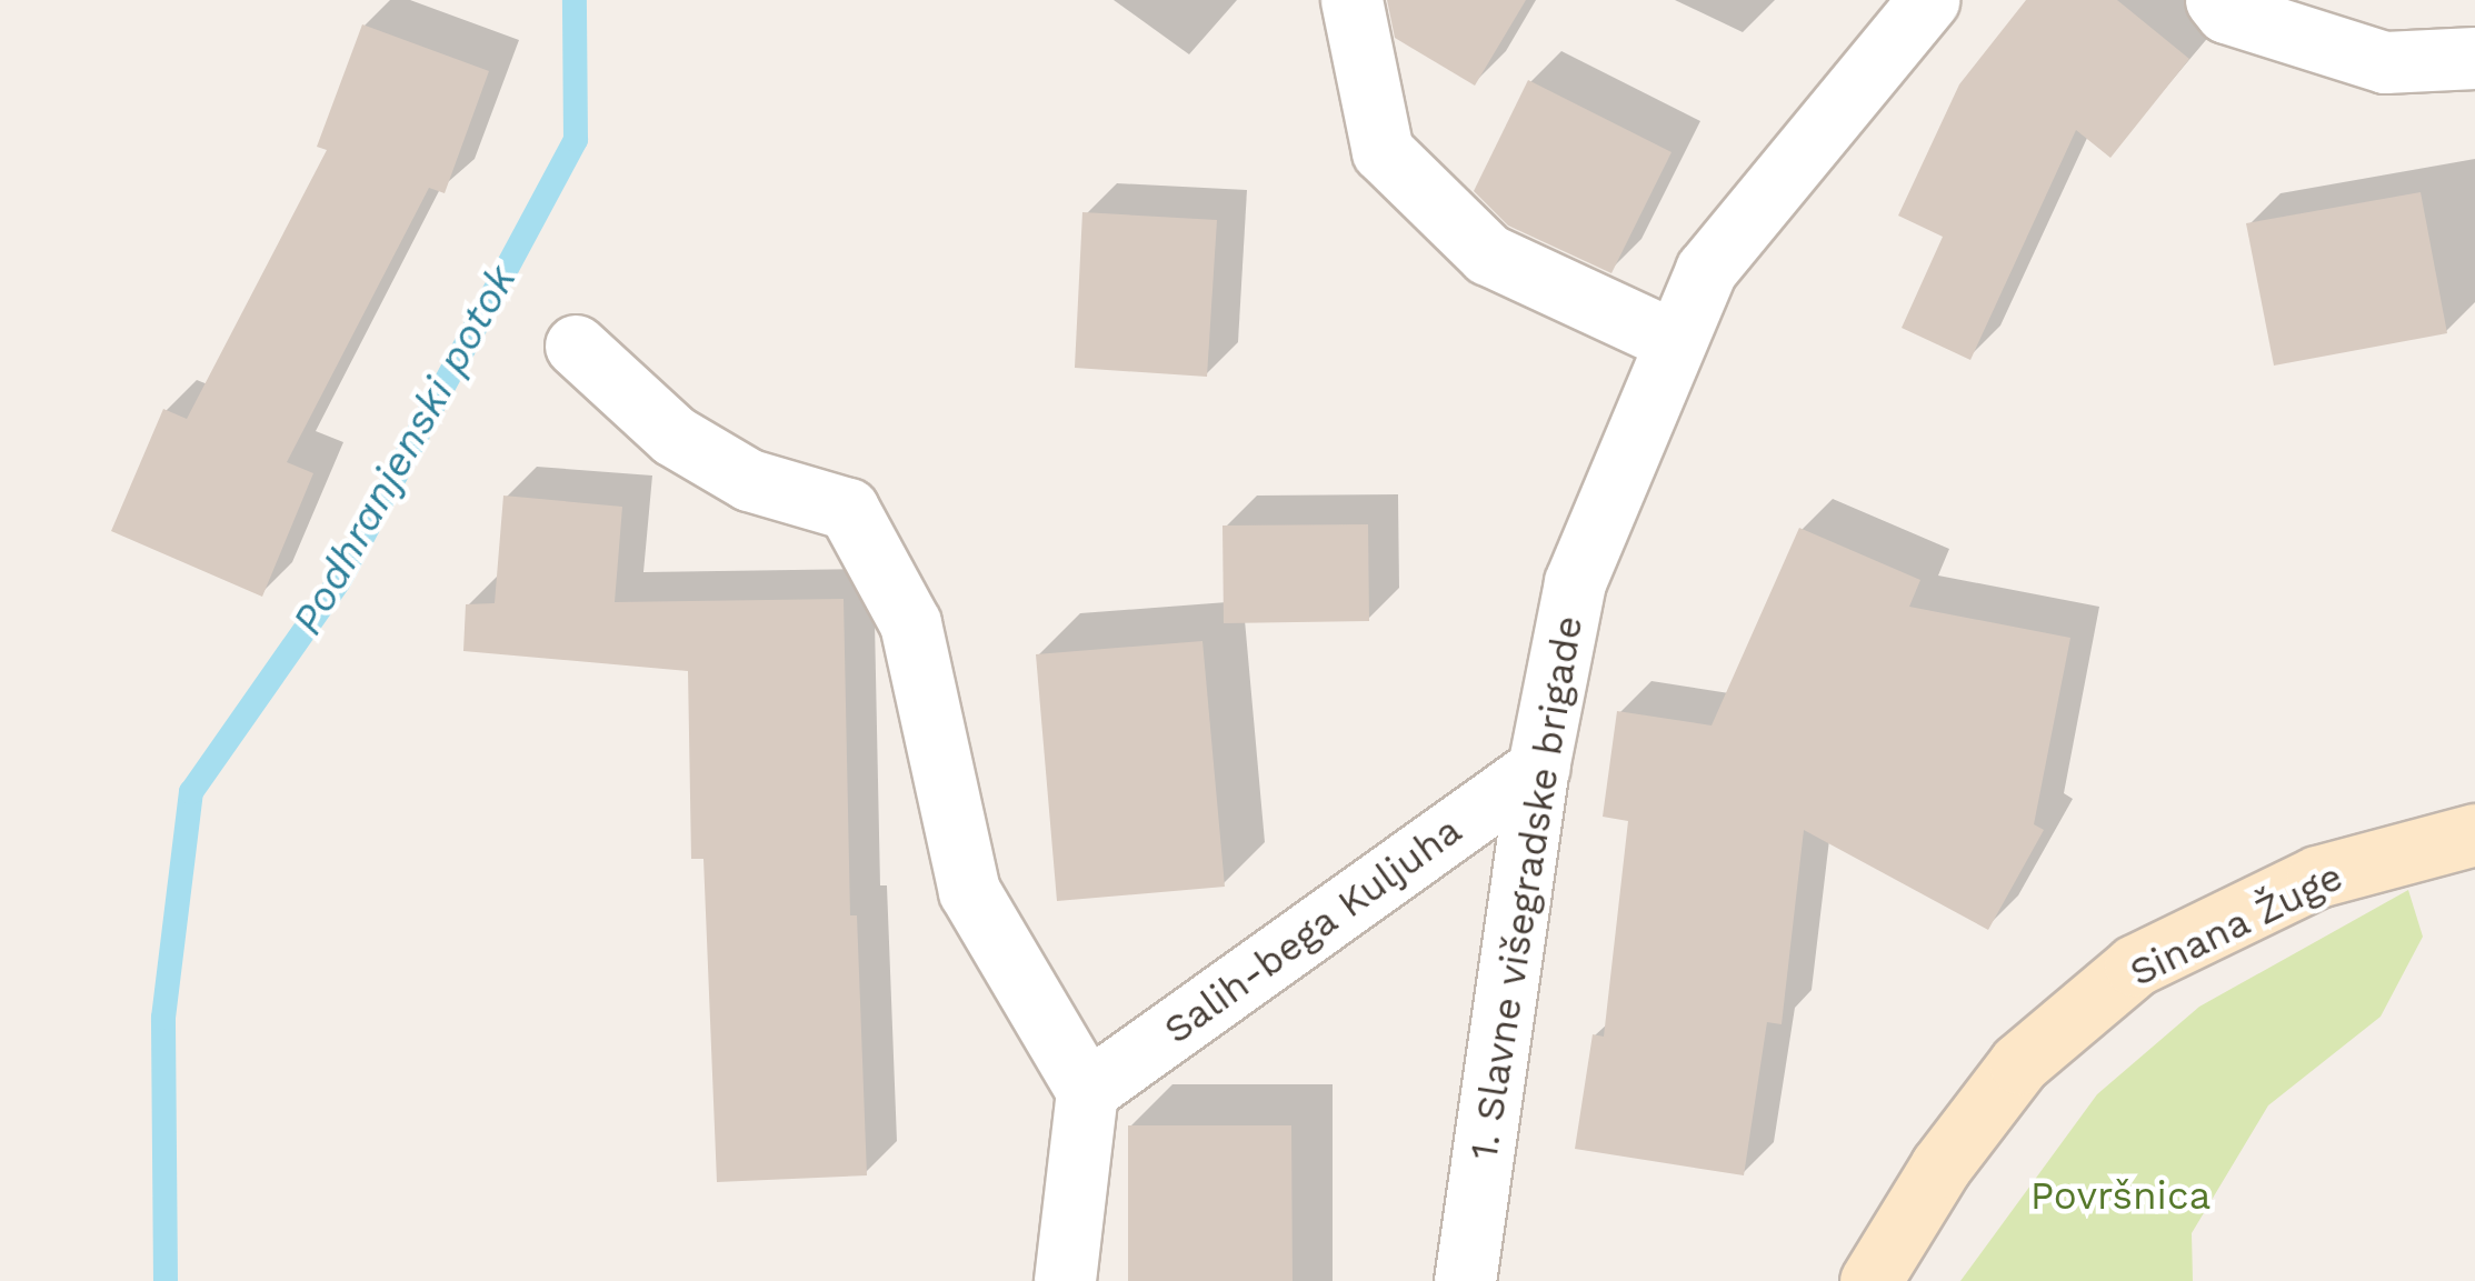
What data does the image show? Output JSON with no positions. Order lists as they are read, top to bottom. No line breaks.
{"streets":{"main road":["Sinana Žuge"],"street":["1. Slavne višegradske brigade","Salih-bega Kuljuha"]},"crossings":[["1. Slavne višegradske brigade","Salih-bega Kuljuha"]],"water":["Podhranjenski potok"],"parks":["Površnica"]}
